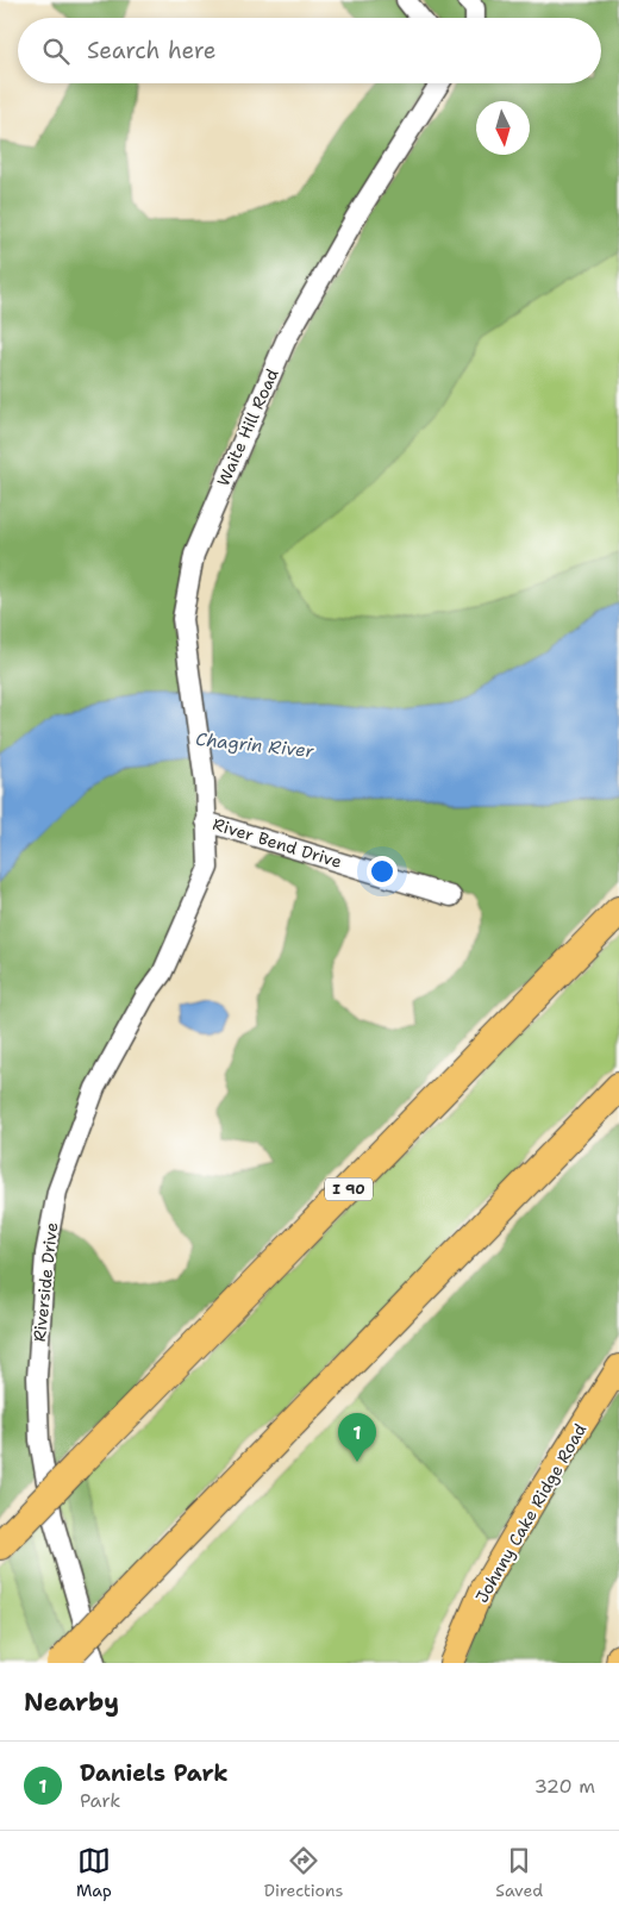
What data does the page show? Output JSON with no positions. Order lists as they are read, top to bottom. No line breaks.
{"streets":{"highway":["I 90"],"main road":["Johnny Cake Ridge Road"],"street":["Waite Hill Road","River Bend Drive","Riverside Drive"]},"crossings":[["Waite Hill Road","River Bend Drive"],["Waite Hill Road","Riverside Drive"],["River Bend Drive","Riverside Drive"]],"water":["Chagrin River"],"north":"bottom","page":{"search":"Search here","pins":"1","heading":"Nearby","list":[{"mark":"1","name":"Daniels Park","note":"Park","value":"320 m"}],"nav":["Map","Directions","Saved"]}}
